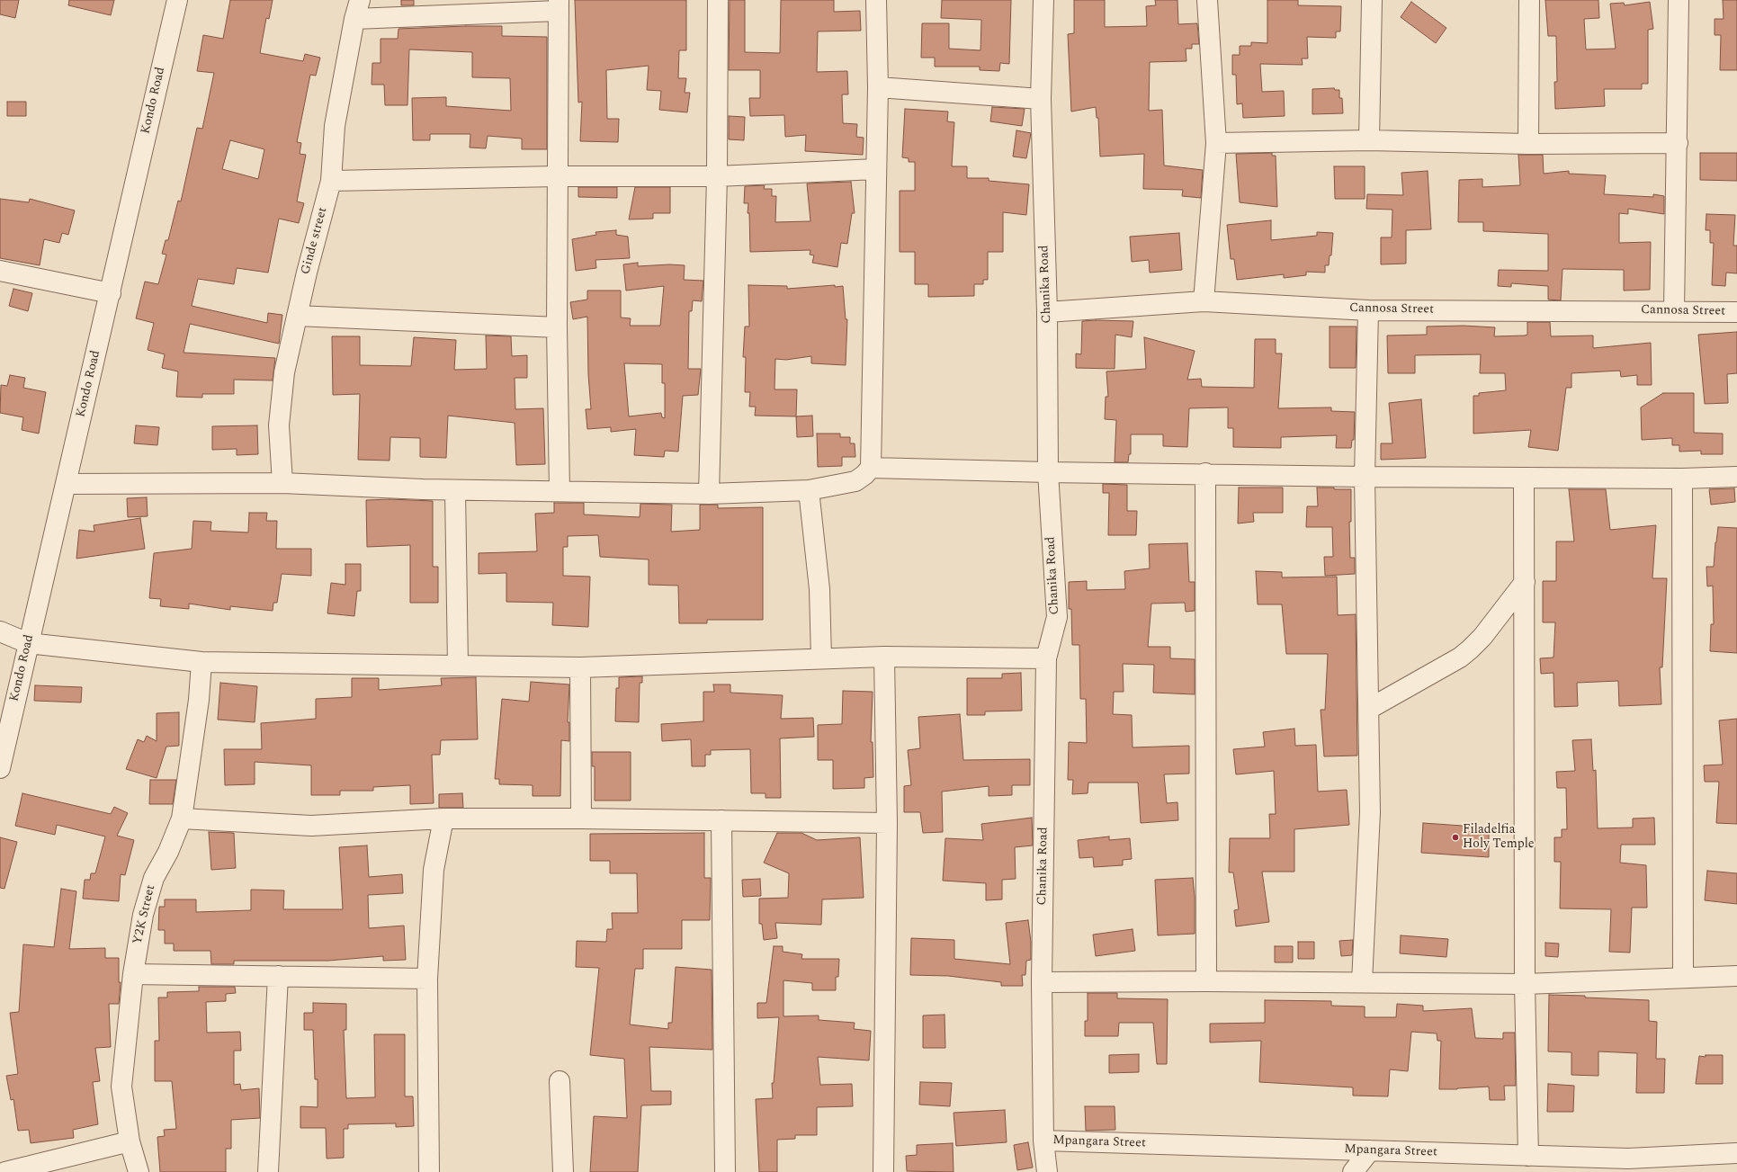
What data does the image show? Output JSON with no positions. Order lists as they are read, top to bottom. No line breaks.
{"streets":{"street":["Kondo Road","Ginde street","Chanika Road","Cannosa Street","Y2K Street","Mpangara Street"]},"crossings":[["Chanika Road","Cannosa Street"],["Chanika Road","Mpangara Street"]],"places":["Filadelfia Holy Temple"]}
